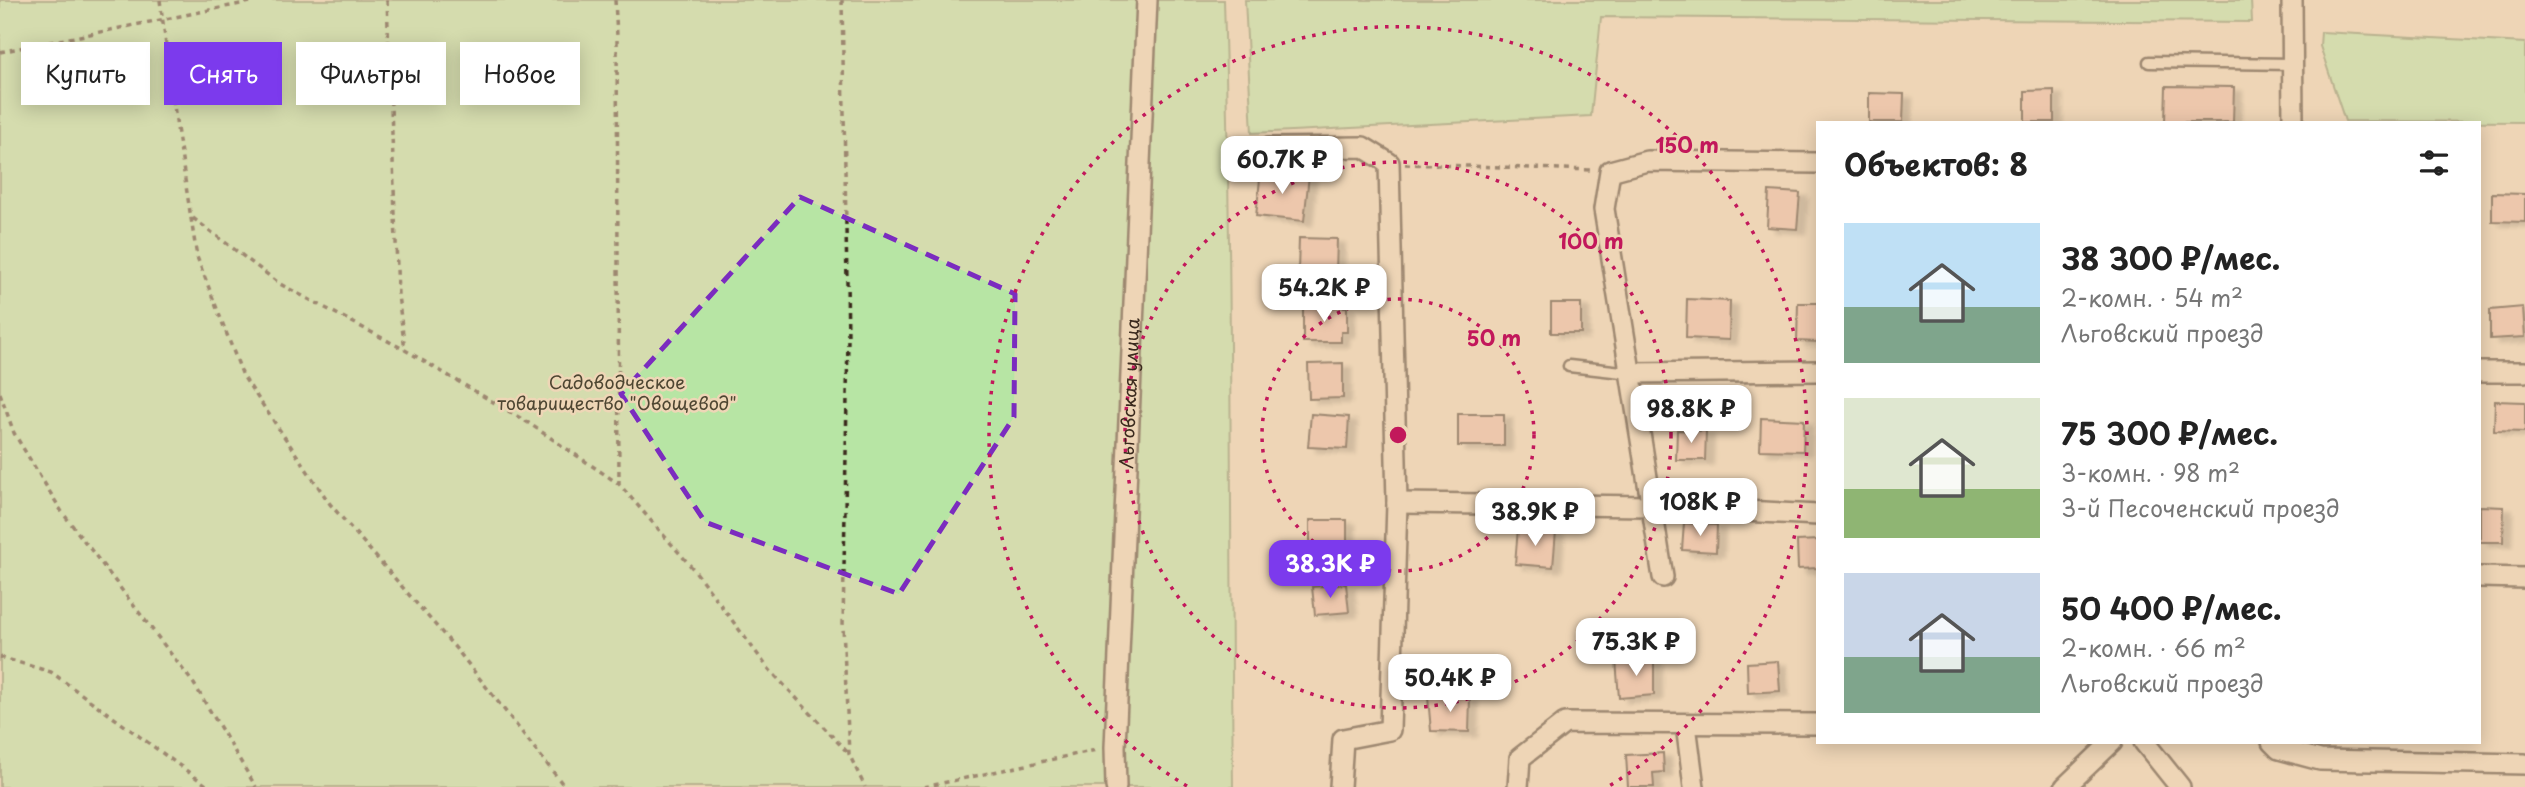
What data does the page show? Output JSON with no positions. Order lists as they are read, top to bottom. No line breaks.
{"streets":{"street":["Льговская улица"]},"parks":["Садоводческое товарищество \"Овощевод\""],"page":{"chip":["Купить","Снять","Фильтры","Новое"],"heading":"Объектов: 8","price":["60.7K ₽","54.2K ₽","98.8K ₽","108K ₽","38.9K ₽","38.3K ₽","75.3K ₽","50.4K ₽"],"list":[{"name":"38 300 ₽/мес.","note":"2-комн. · 54 m² · Льговский проезд"},{"name":"75 300 ₽/мес.","note":"3-комн. · 98 m² · 3-й Песоченский проезд"},{"name":"50 400 ₽/мес.","note":"2-комн. · 66 m² · Льговский проезд"}]},"rings":["150 m","100 m","50 m"]}
